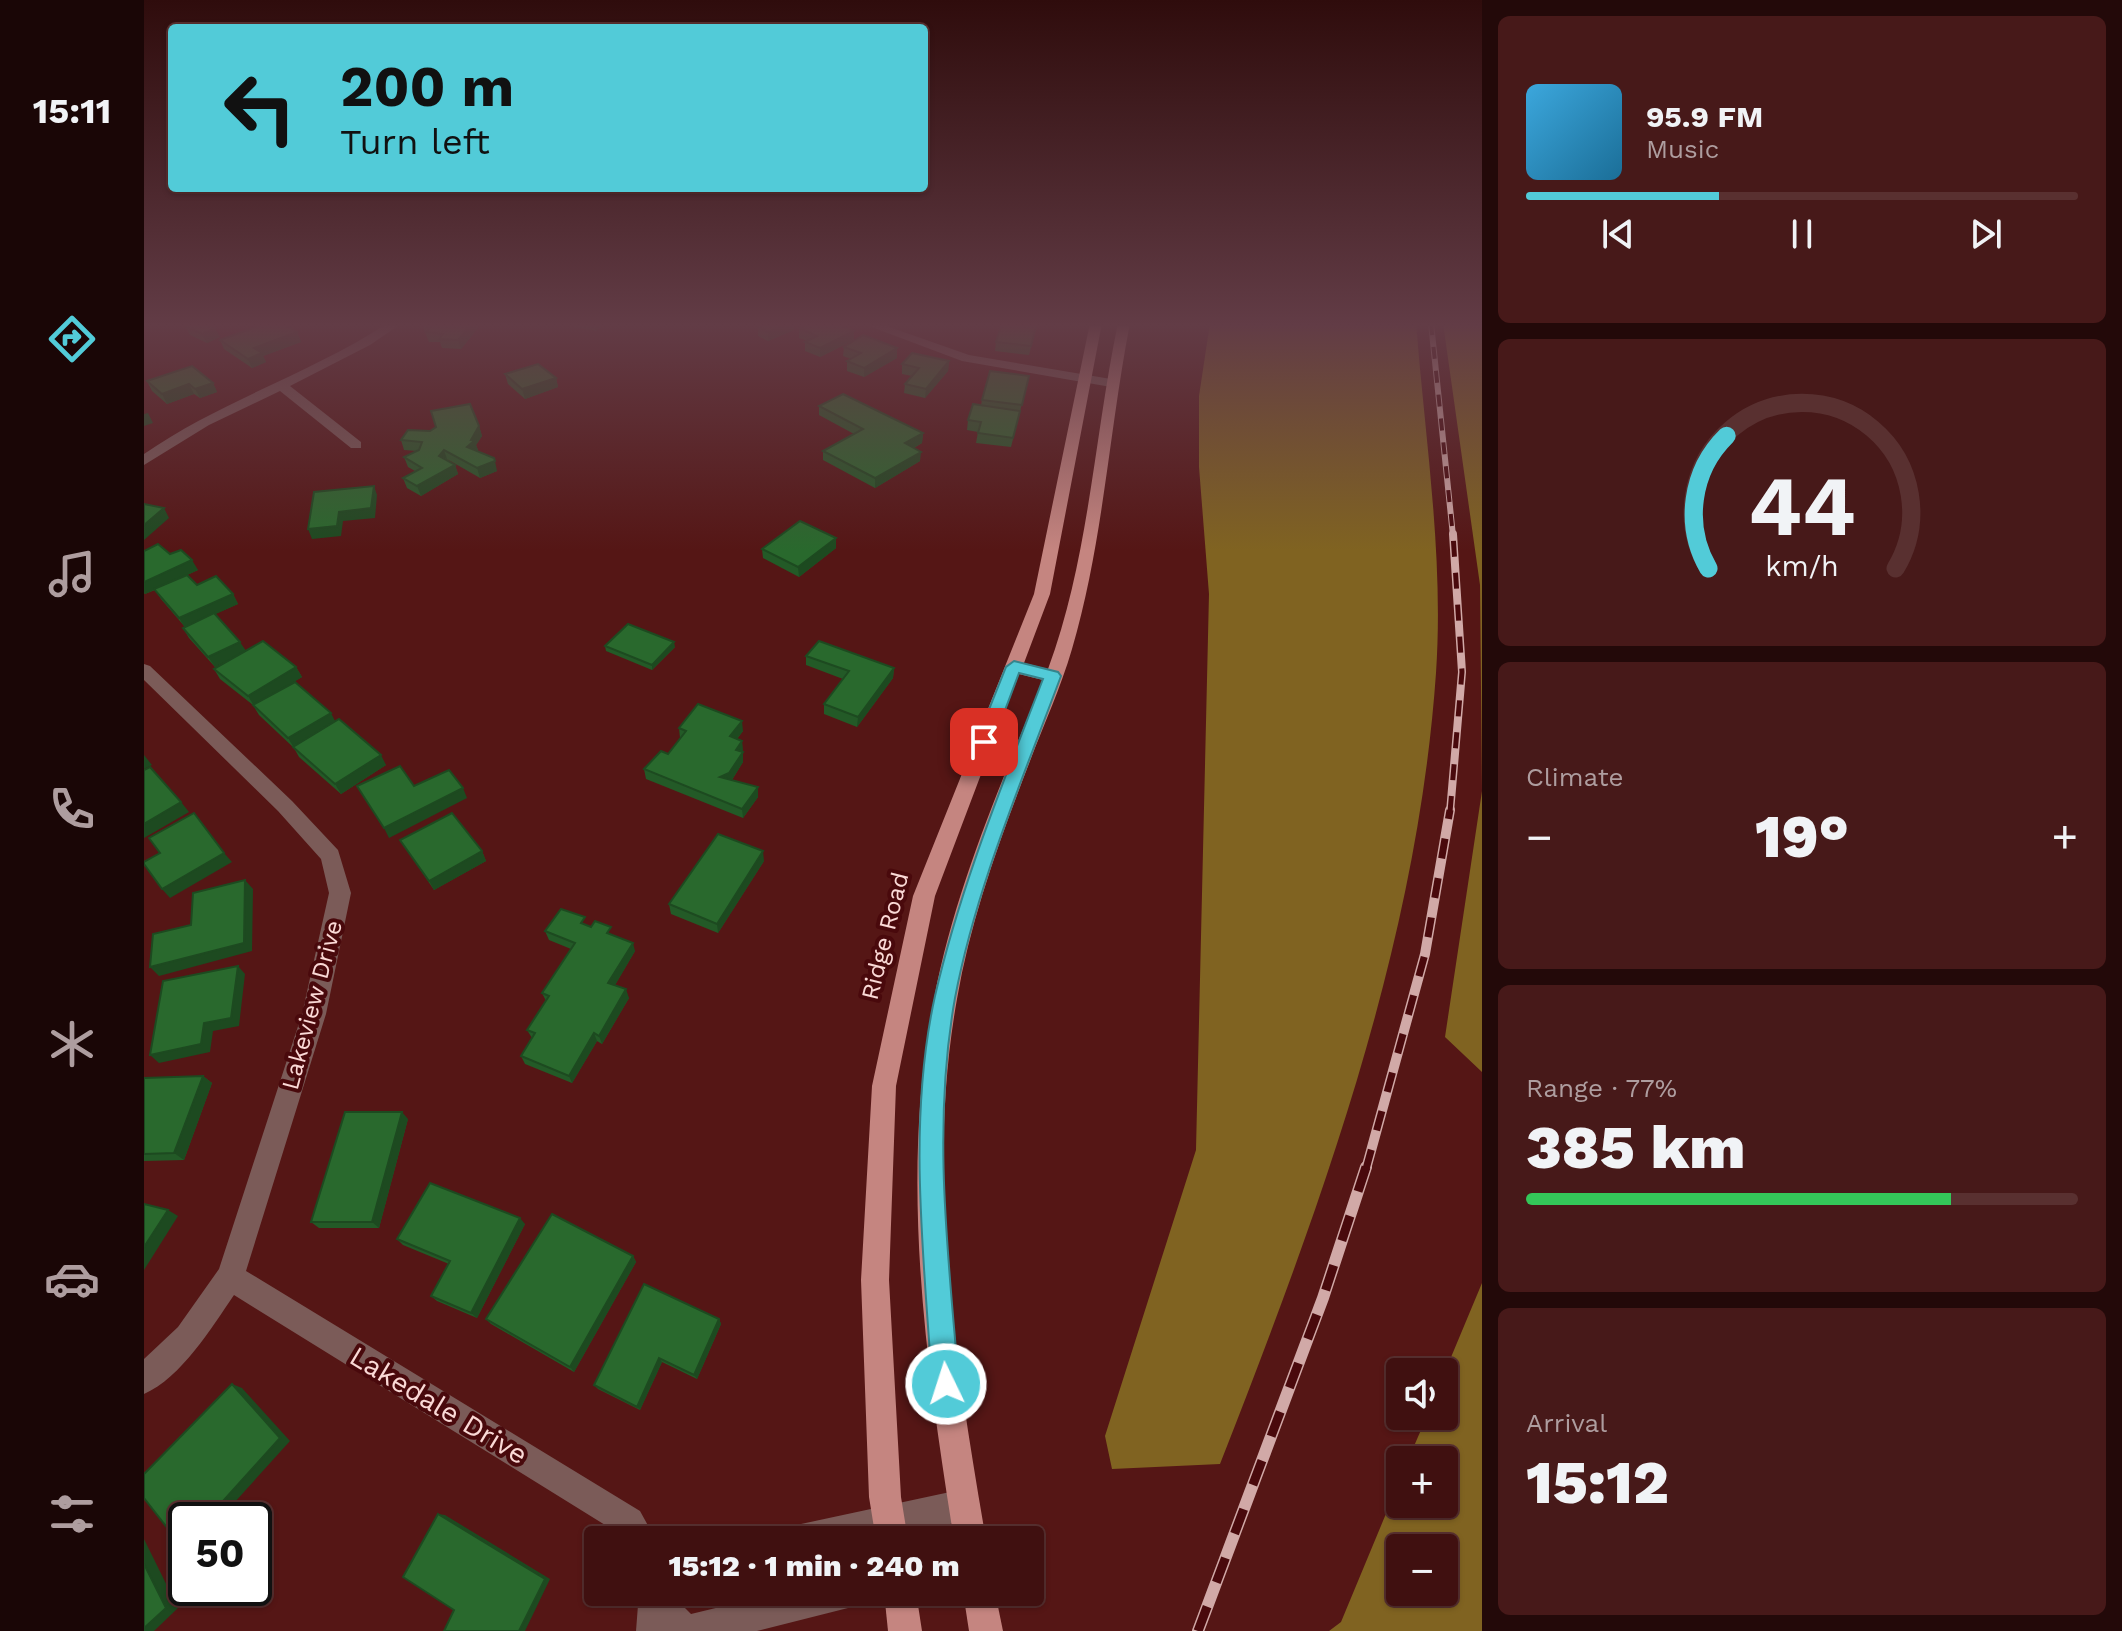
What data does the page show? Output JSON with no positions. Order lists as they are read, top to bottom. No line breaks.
{"streets":{"main road":["Ridge Road"],"street":["Lakeview Drive","Lakedale Drive"]},"crossings":[["Lakeview Drive","Lakedale Drive"]],"page":{"tabs":"15:11","turn":["200 m","Turn left"],"song":["95.9 FM","Music"],"tile":["Climate",["Range · 77%","385 km"],["Arrival","15:12"]],"heat":["−","19°","+"],"map_buttons":["+","−"],"limit":"50","trip":"15:12 · 1 min · 240 m","gauge":["44","km/h"]}}
